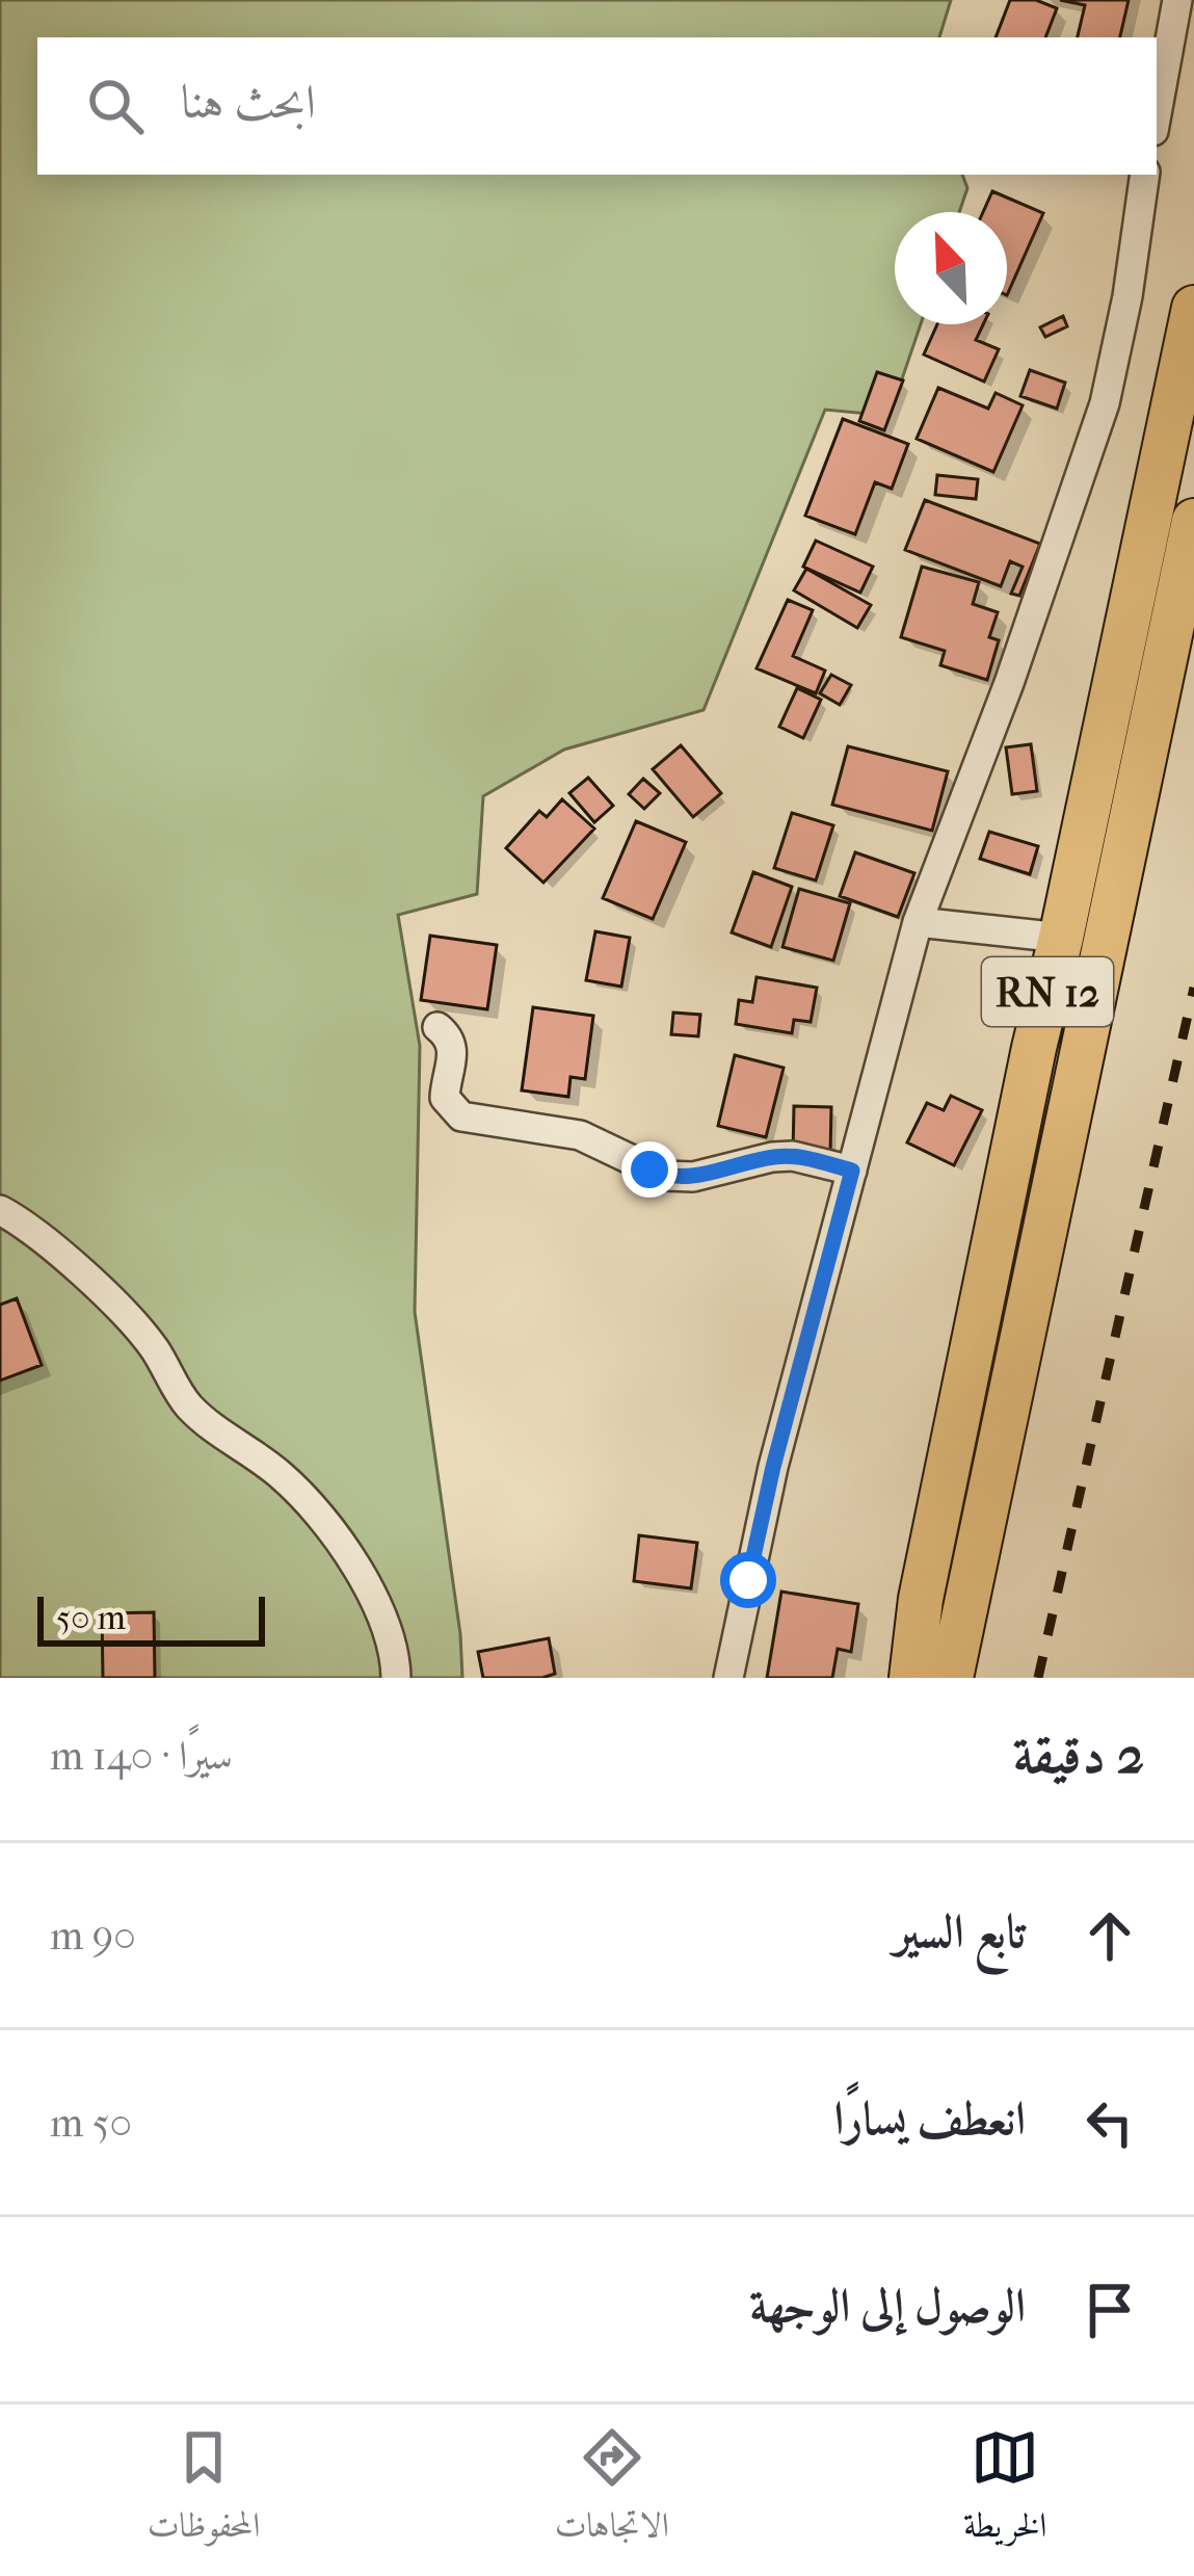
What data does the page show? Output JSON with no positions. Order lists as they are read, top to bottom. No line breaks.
{"streets":{"highway":["RN 12"]},"scale_bar":"50 m","north":"top left","page":{"search":"ابحث هنا","scale":"50 m","heading":["2 دقيقة","سيرًا · 140 m"],"list":[["تابع السير","90 m"],["انعطف يسارًا","50 m"],"الوصول إلى الوجهة"],"nav":["الخريطة","الاتجاهات","المحفوظات"]}}
